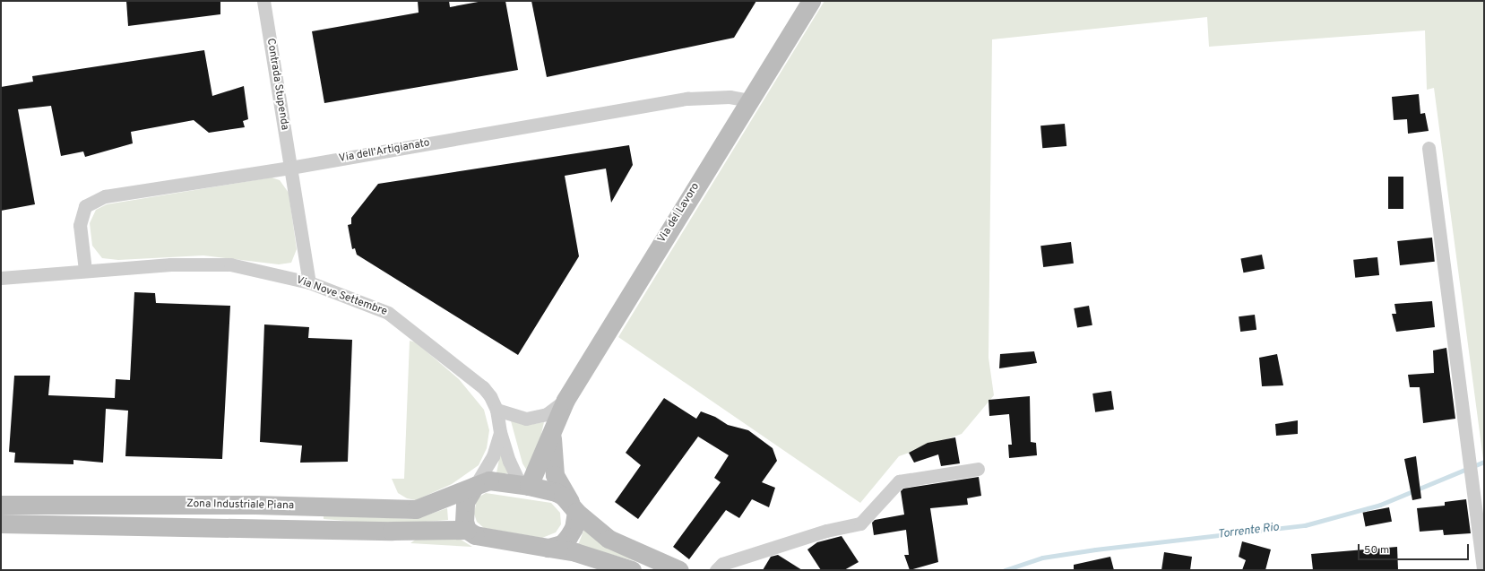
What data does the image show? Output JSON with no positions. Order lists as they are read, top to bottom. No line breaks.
{"streets":{"main road":["Via del Lavoro","Zona Industriale Piana"],"street":["Contrada Stupenda","Via dell'Artigianato","Via Nove Settembre"]},"crossings":[["Contrada Stupenda","Via dell'Artigianato"],["Via dell'Artigianato","Via del Lavoro"],["Via dell'Artigianato","Via Nove Settembre"],["Via del Lavoro","Via Nove Settembre"],["Via del Lavoro","Zona Industriale Piana"],["Via Nove Settembre","Zona Industriale Piana"]],"water":["Torrente Rio"],"scale_bar":"50 m"}
